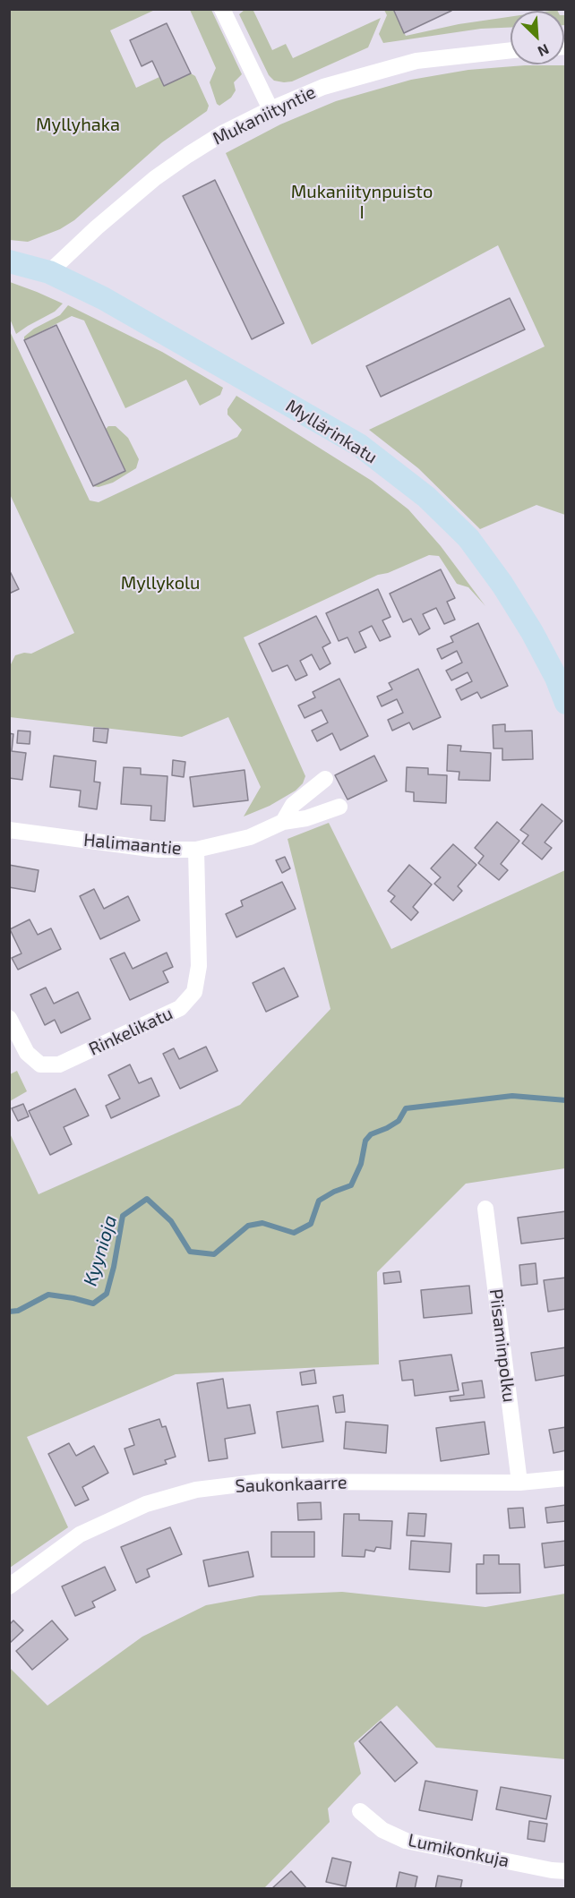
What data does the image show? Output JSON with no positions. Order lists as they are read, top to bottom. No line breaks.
{"streets":{"street":["Mukaniityntie","Myllärinkatu","Halimaantie","Rinkelikatu","Piisaminpolku","Saukonkaarre","Lumikonkuja"]},"crossings":[["Mukaniityntie","Myllärinkatu"],["Halimaantie","Rinkelikatu"],["Piisaminpolku","Saukonkaarre"]],"water":["Kyynioja"],"parks":["Myllyhaka","Mukaniitynpuisto I","Myllykolu"],"north":"bottom right"}
